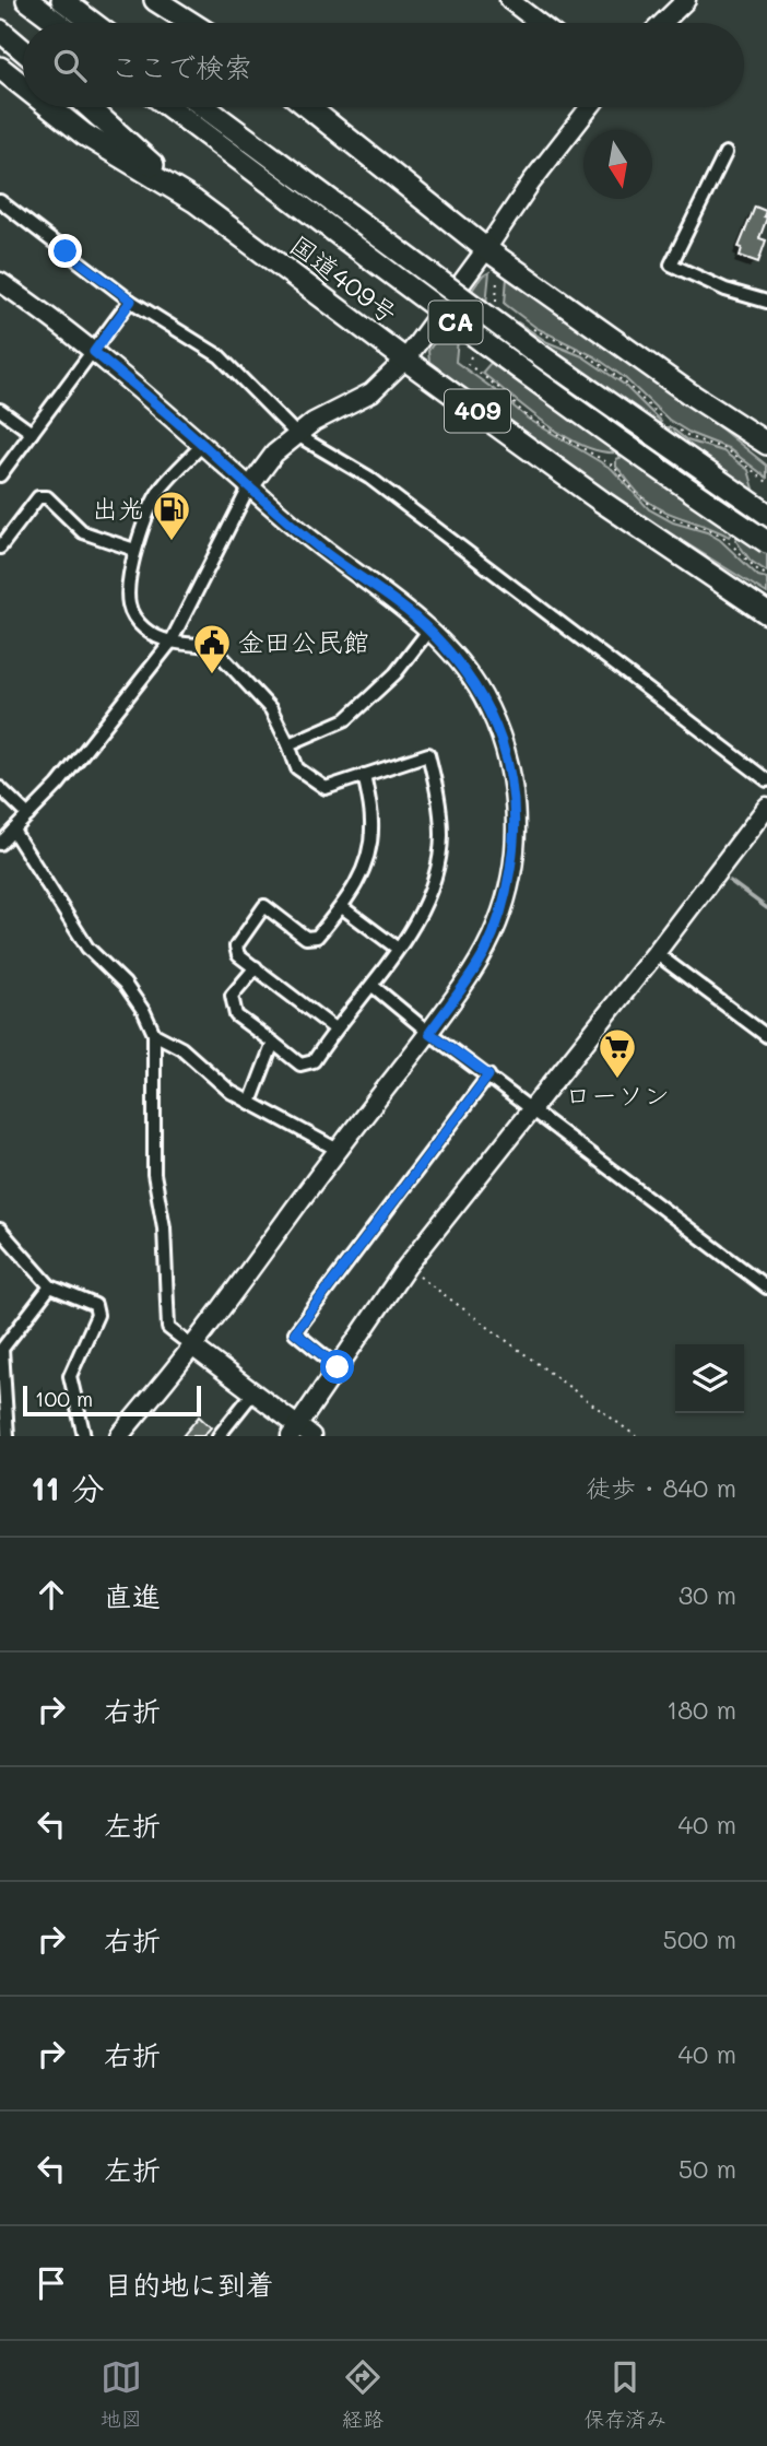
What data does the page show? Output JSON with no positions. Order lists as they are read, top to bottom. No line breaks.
{"streets":{"highway":["国道409号","CA","409"]},"places":{"fuel station":["出光"],"public building":["金田公民館"],"supermarket":["ローソン"]},"scale_bar":"100 m","north":"bottom","page":{"search":"ここで検索","scale":"100 m","heading":["11 分","徒歩 · 840 m"],"list":[["直進","30 m"],["右折","180 m"],["左折","40 m"],["右折","500 m"],["右折","40 m"],["左折","50 m"],"目的地に到着"],"nav":["地図","経路","保存済み"]}}
